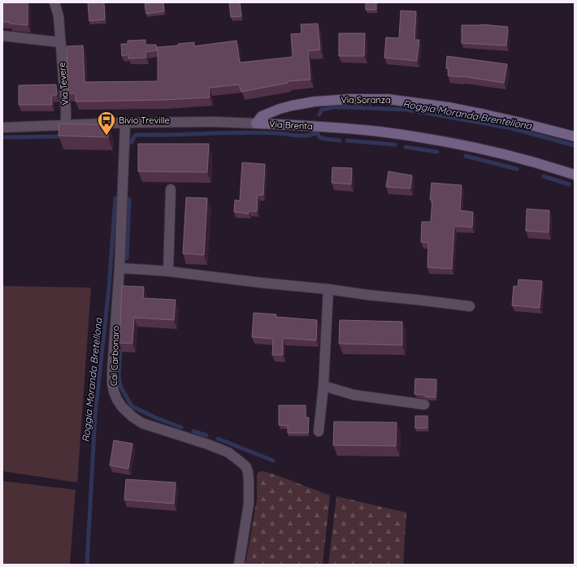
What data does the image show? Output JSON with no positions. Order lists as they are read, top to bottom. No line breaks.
{"streets":{"main road":["Via Soranza","Via Brenta"],"street":["Via Tevere","Cal Carbonaro"]},"crossings":[["Via Tevere","Via Brenta"],["Via Soranza","Via Brenta"],["Via Brenta","Cal Carbonaro"]],"water":["Roggia Moranda Brentellona","Roggia Moranda Bretellona"],"places":{"bus stop":["Bivio Treville"]}}
